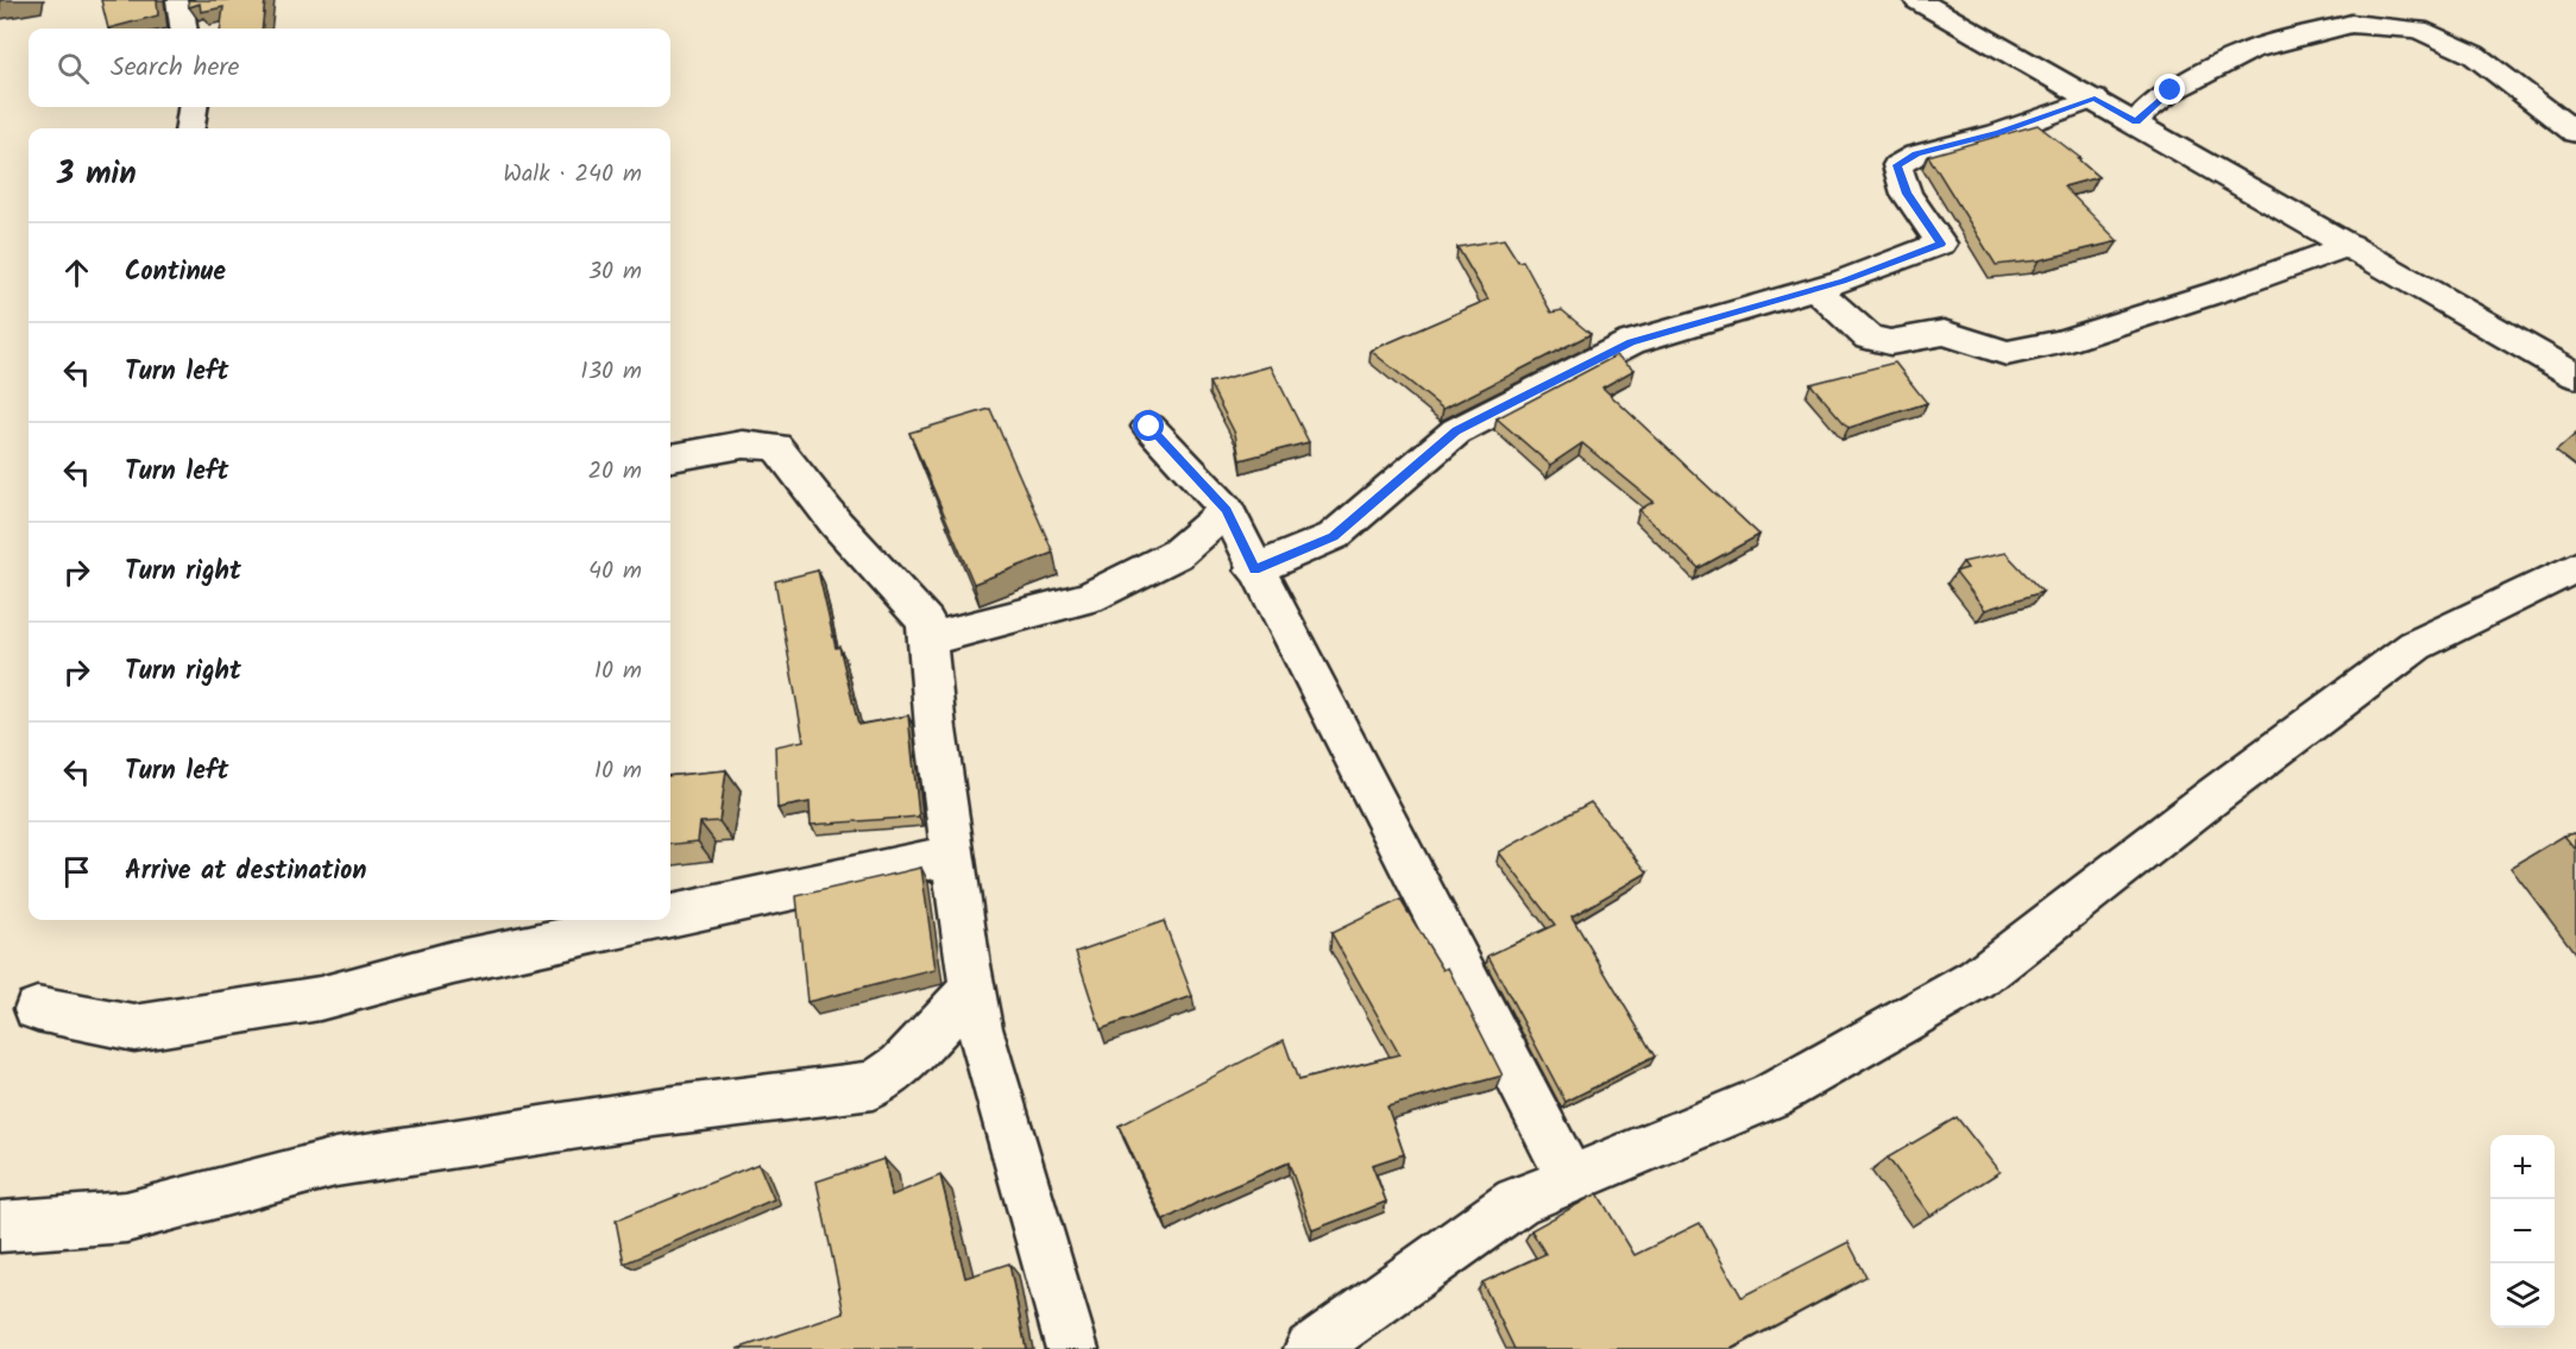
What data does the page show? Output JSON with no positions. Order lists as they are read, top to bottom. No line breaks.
{"page":{"search":"Search here","heading":["3 min","Walk · 240 m"],"list":[["Continue","30 m"],["Turn left","130 m"],["Turn left","20 m"],["Turn right","40 m"],["Turn right","10 m"],["Turn left","10 m"],"Arrive at destination"],"map_buttons":["+","−"]}}
